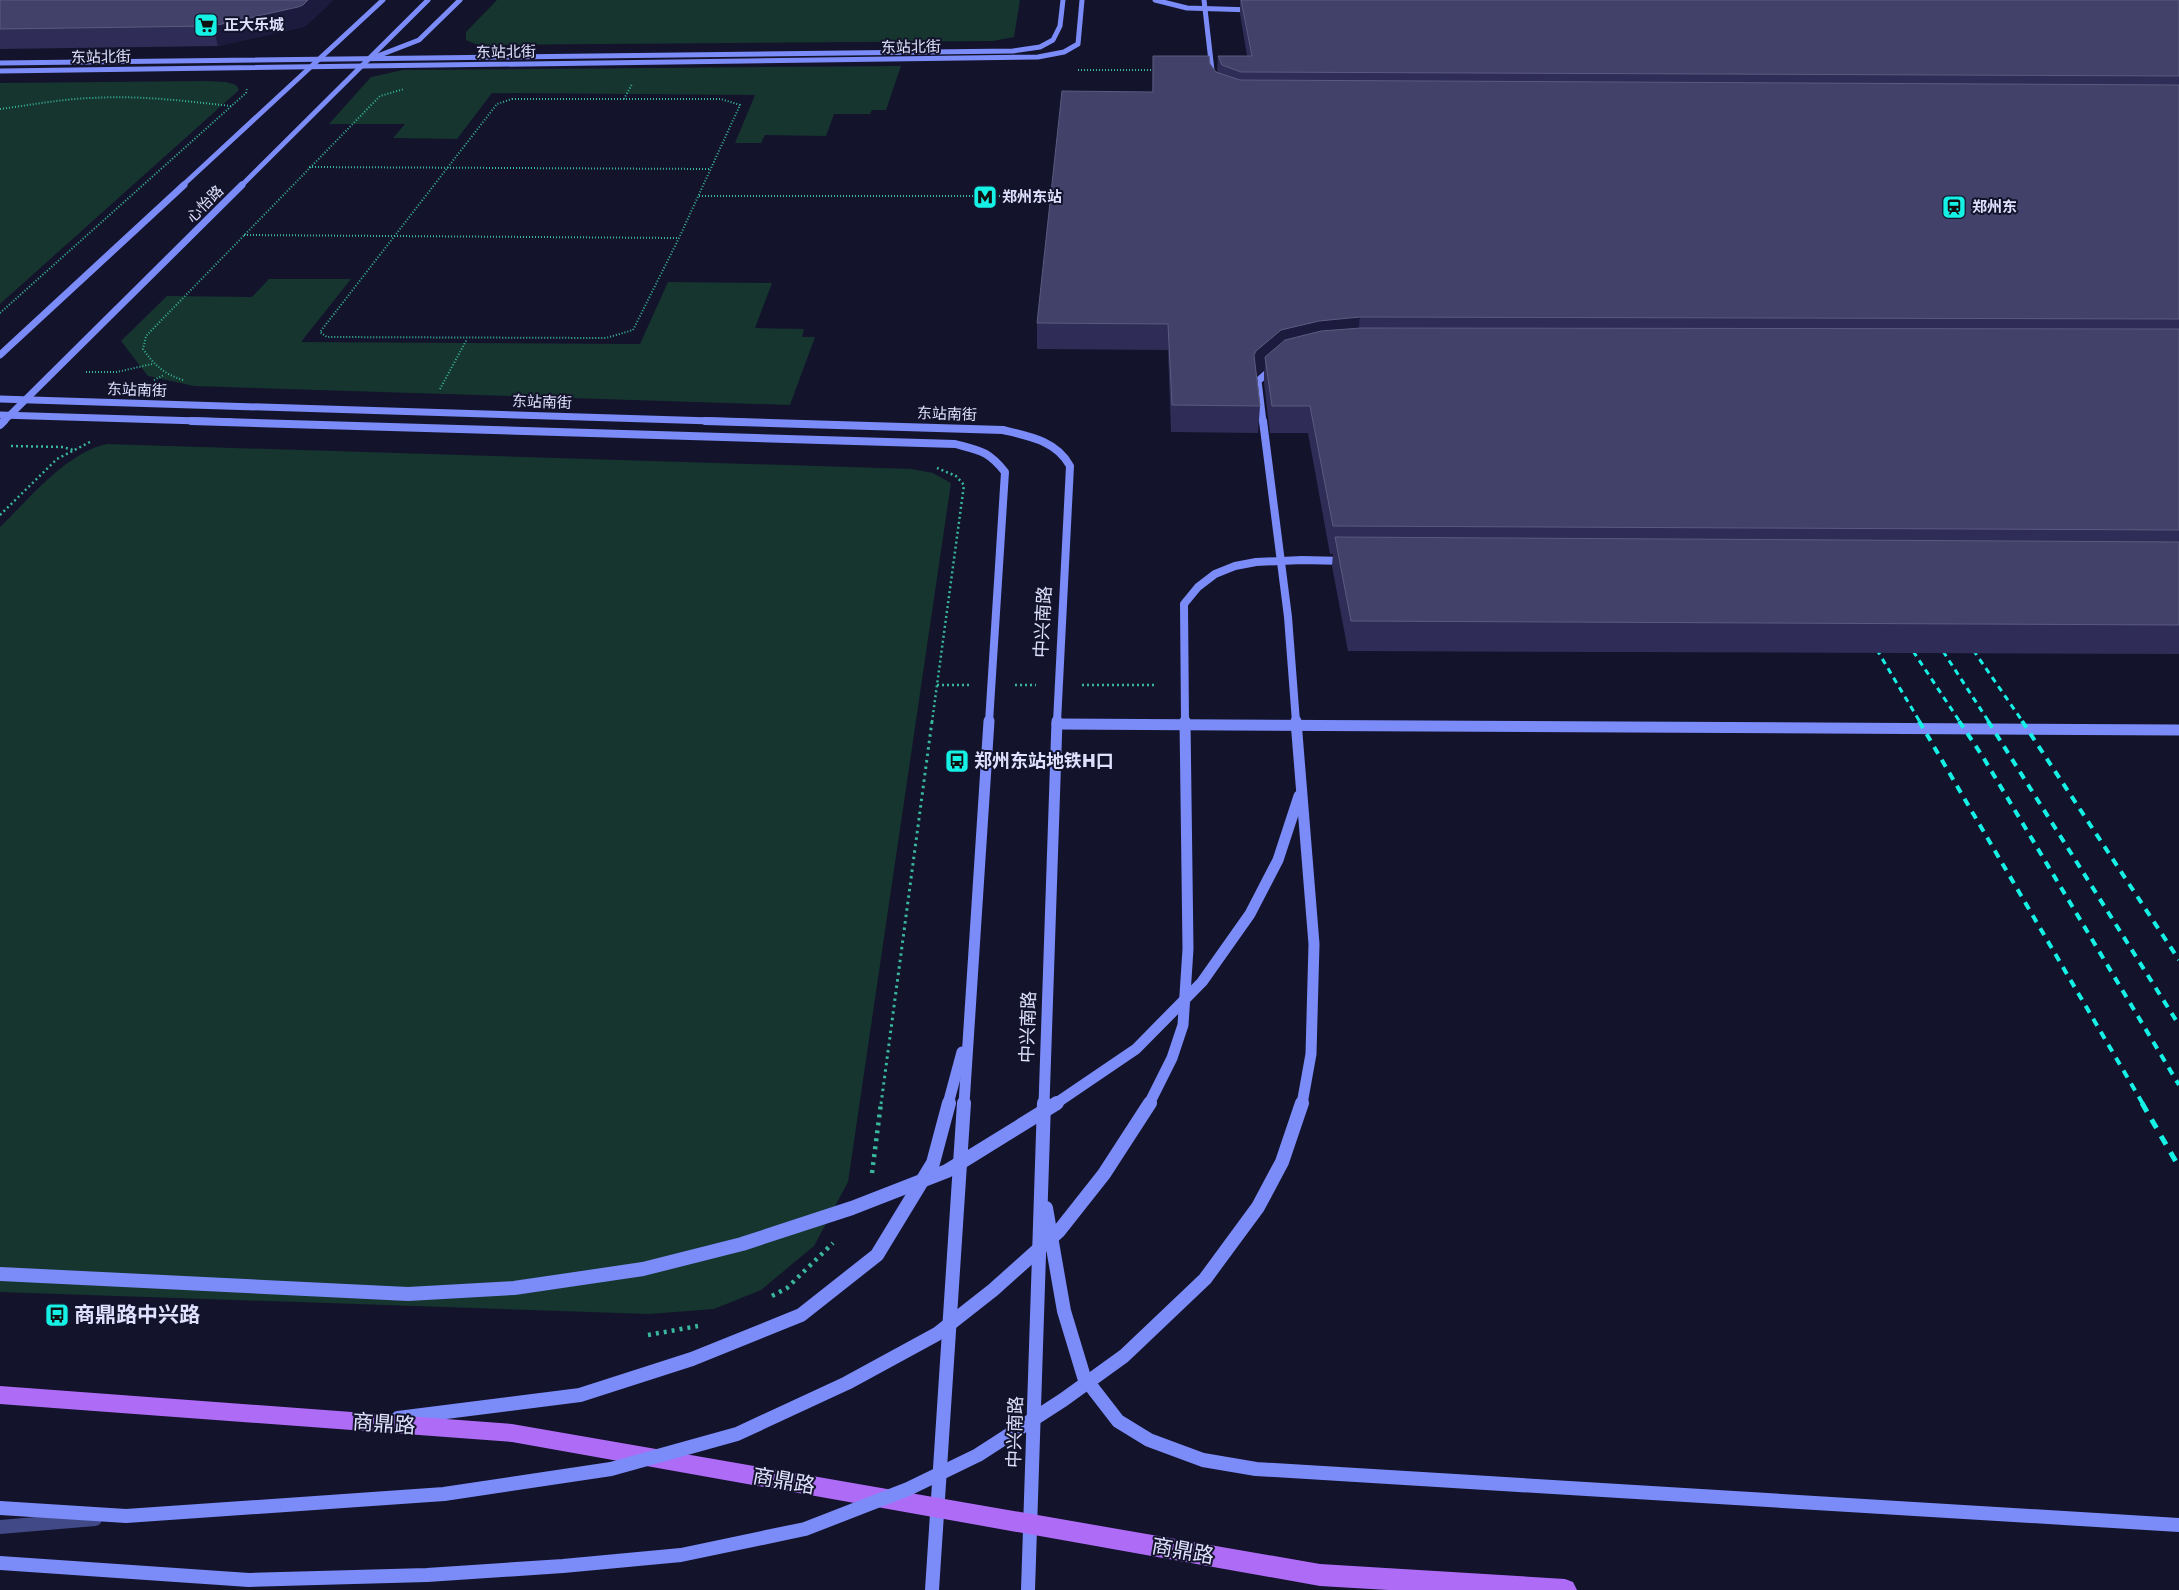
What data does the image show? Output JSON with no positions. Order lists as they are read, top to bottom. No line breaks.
{"streets":{"main road":["商鼎路"],"street":["东站北街","心怡路","东站南街","中兴南路"]},"crossings":[["东站北街","心怡路"],["心怡路","东站南街"],["东站南街","中兴南路"],["中兴南路","商鼎路"]],"places":{"supermarket":["正大乐城"],"metro station":["郑州东站"],"station":["郑州东"],"bus stop":["郑州东站地铁H口","商鼎路中兴路"]}}
